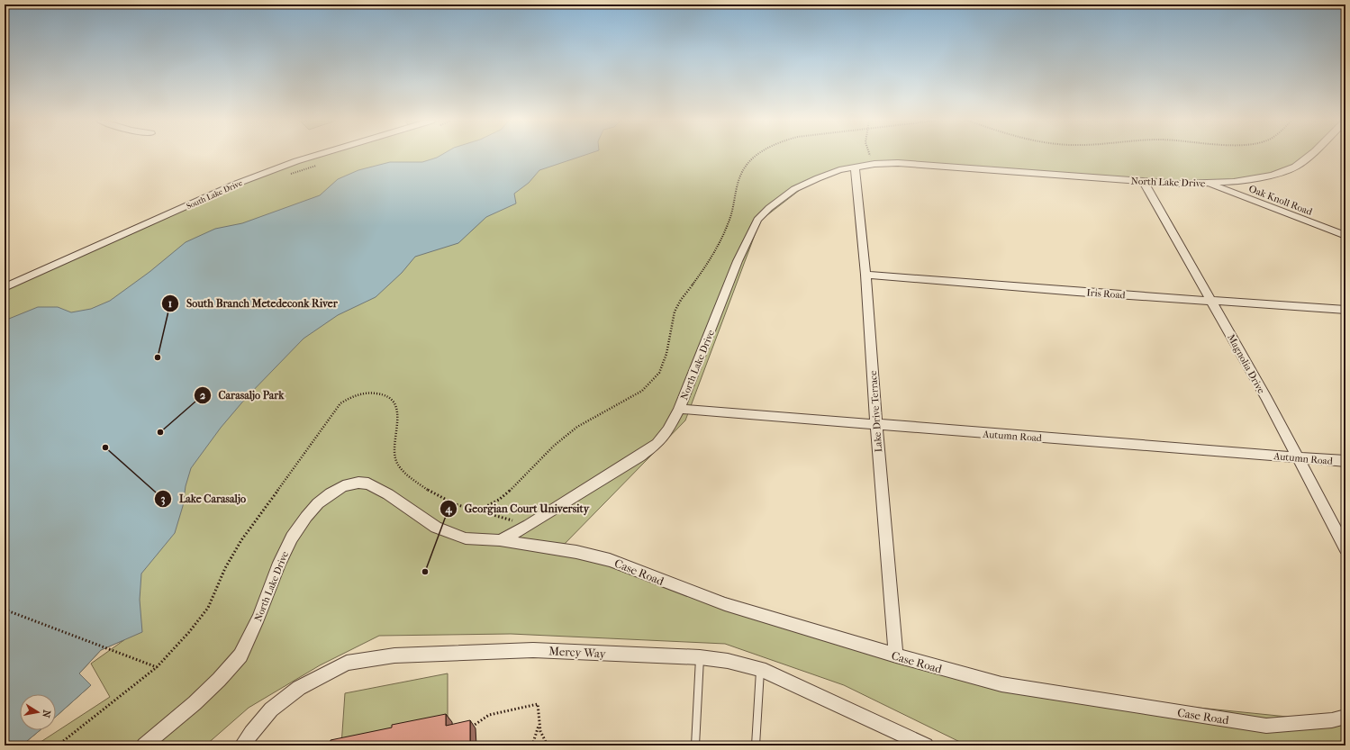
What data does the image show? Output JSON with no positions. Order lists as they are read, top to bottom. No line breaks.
{"streets":{"street":["North Lake Drive","South Lake Drive","Oak Knoll Road","Iris Road","Magnolia Drive","Lake Drive Terrace","Autumn Road","Case Road","Mercy Way"]},"crossings":[["North Lake Drive","Oak Knoll Road"],["North Lake Drive","Magnolia Drive"],["North Lake Drive","Lake Drive Terrace"],["North Lake Drive","Autumn Road"],["North Lake Drive","Case Road"],["Iris Road","Magnolia Drive"],["Iris Road","Lake Drive Terrace"],["Magnolia Drive","Autumn Road"],["Lake Drive Terrace","Autumn Road"],["Lake Drive Terrace","Case Road"]],"places":["South Branch Metedeconk River","Carasaljo Park","Lake Carasaljo","Georgian Court University"],"north":"right"}
